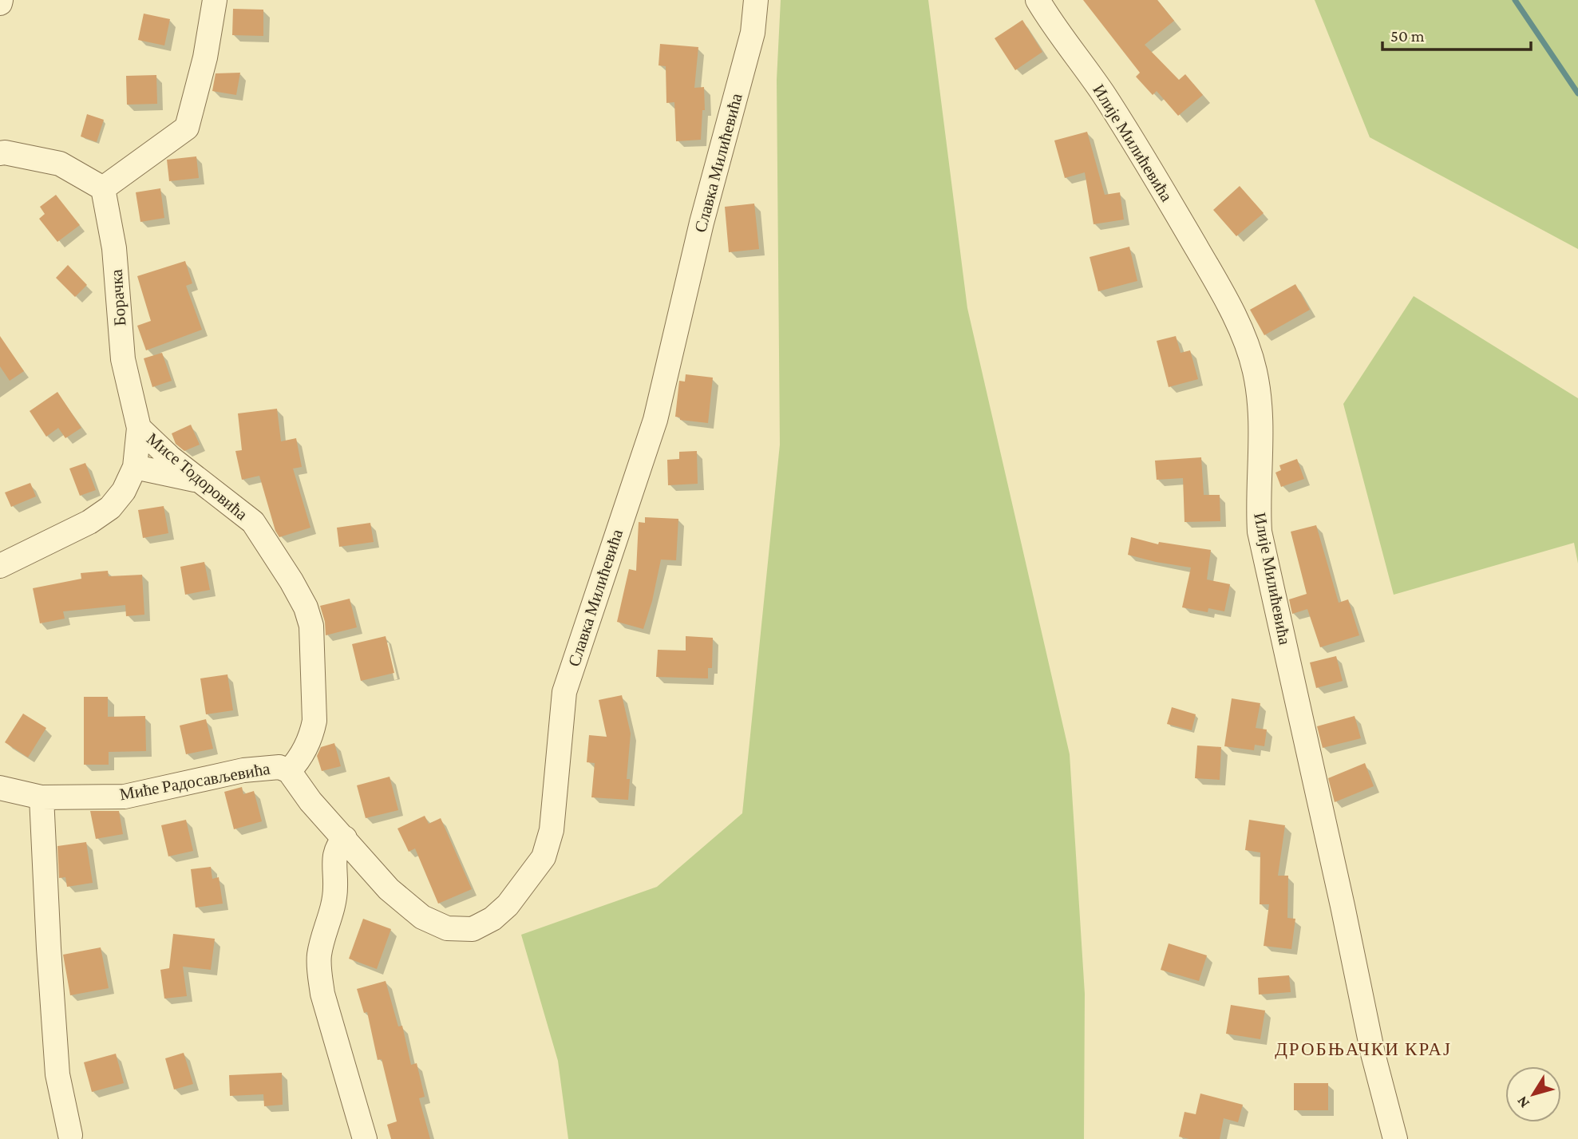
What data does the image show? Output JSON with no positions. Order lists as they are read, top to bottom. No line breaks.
{"streets":{"street":["Илије Милићевића","Славка Милићевића","Борачка","Мисе Тодоровића","Миће Радосављевића"]},"crossings":[["Славка Милићевића","Мисе Тодоровића"],["Славка Милићевића","Миће Радосављевића"],["Борачка","Мисе Тодоровића"],["Мисе Тодоровића","Миће Радосављевића"]],"districts":["ДРОБЊАЧКИ КРАЈ"],"scale_bar":"50 m","north":"bottom left"}
